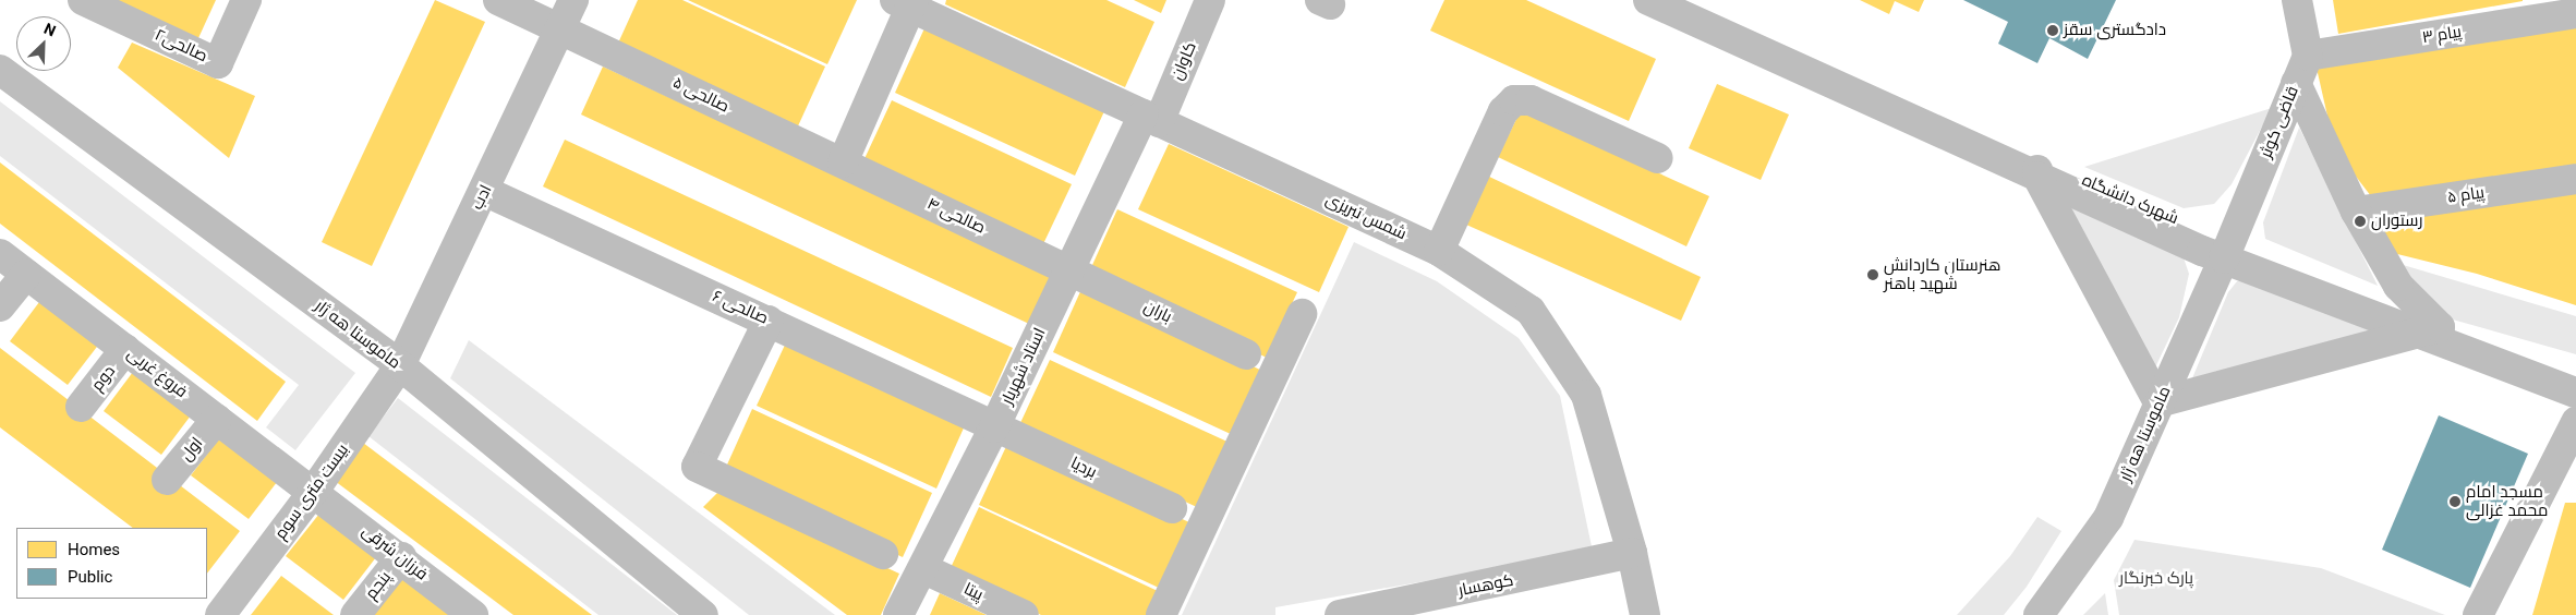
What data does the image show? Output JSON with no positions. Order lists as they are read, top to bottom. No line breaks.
{"streets":{"street":["پیام ۳","صالحی۲","کاوان","صالحی ۵","قاضی کوثر","پیام ۵","ادب","شهرک دانشگاه","صالحی ۴","شمس تبریزی","صالحی ۶","باران","ماموستا هه ژار","استاد شهریار","فروغ غربی","دوم","اول","بردیا","بیست متری سوم","فرزان شرقی","پنجم","کوهسار","پیتا"]},"crossings":[["پیام ۳","قاضی کوثر"],["کاوان","شمس تبریزی"],["کاوان","استاد شهریار"],["صالحی ۵","ادب"],["صالحی ۵","صالحی ۴"],["قاضی کوثر","شهرک دانشگاه"],["قاضی کوثر","ماموستا هه ژار"],["ادب","صالحی ۶"],["ادب","ماموستا هه ژار"],["ادب","بیست متری سوم"],["شهرک دانشگاه","ماموستا هه ژار"],["صالحی ۴","باران"],["صالحی ۴","استاد شهریار"],["شمس تبریزی","استاد شهریار"],["شمس تبریزی","کوهسار"],["صالحی ۶","استاد شهریار"],["صالحی ۶","بردیا"],["باران","استاد شهریار"],["ماموستا هه ژار","بیست متری سوم"],["استاد شهریار","بردیا"],["استاد شهریار","پیتا"],["فروغ غربی","دوم"],["فروغ غربی","اول"],["فروغ غربی","بیست متری سوم"],["فروغ غربی","فرزان شرقی"],["بیست متری سوم","فرزان شرقی"],["فرزان شرقی","پنجم"]],"parks":["پارک خبرنگار"],"places":["دادگستری سقز","رستوران","هنرستان کاردانش شهید باهنر","مسجد امام محمد غزالی"],"legend":["Homes","Public"],"north":"top right"}
